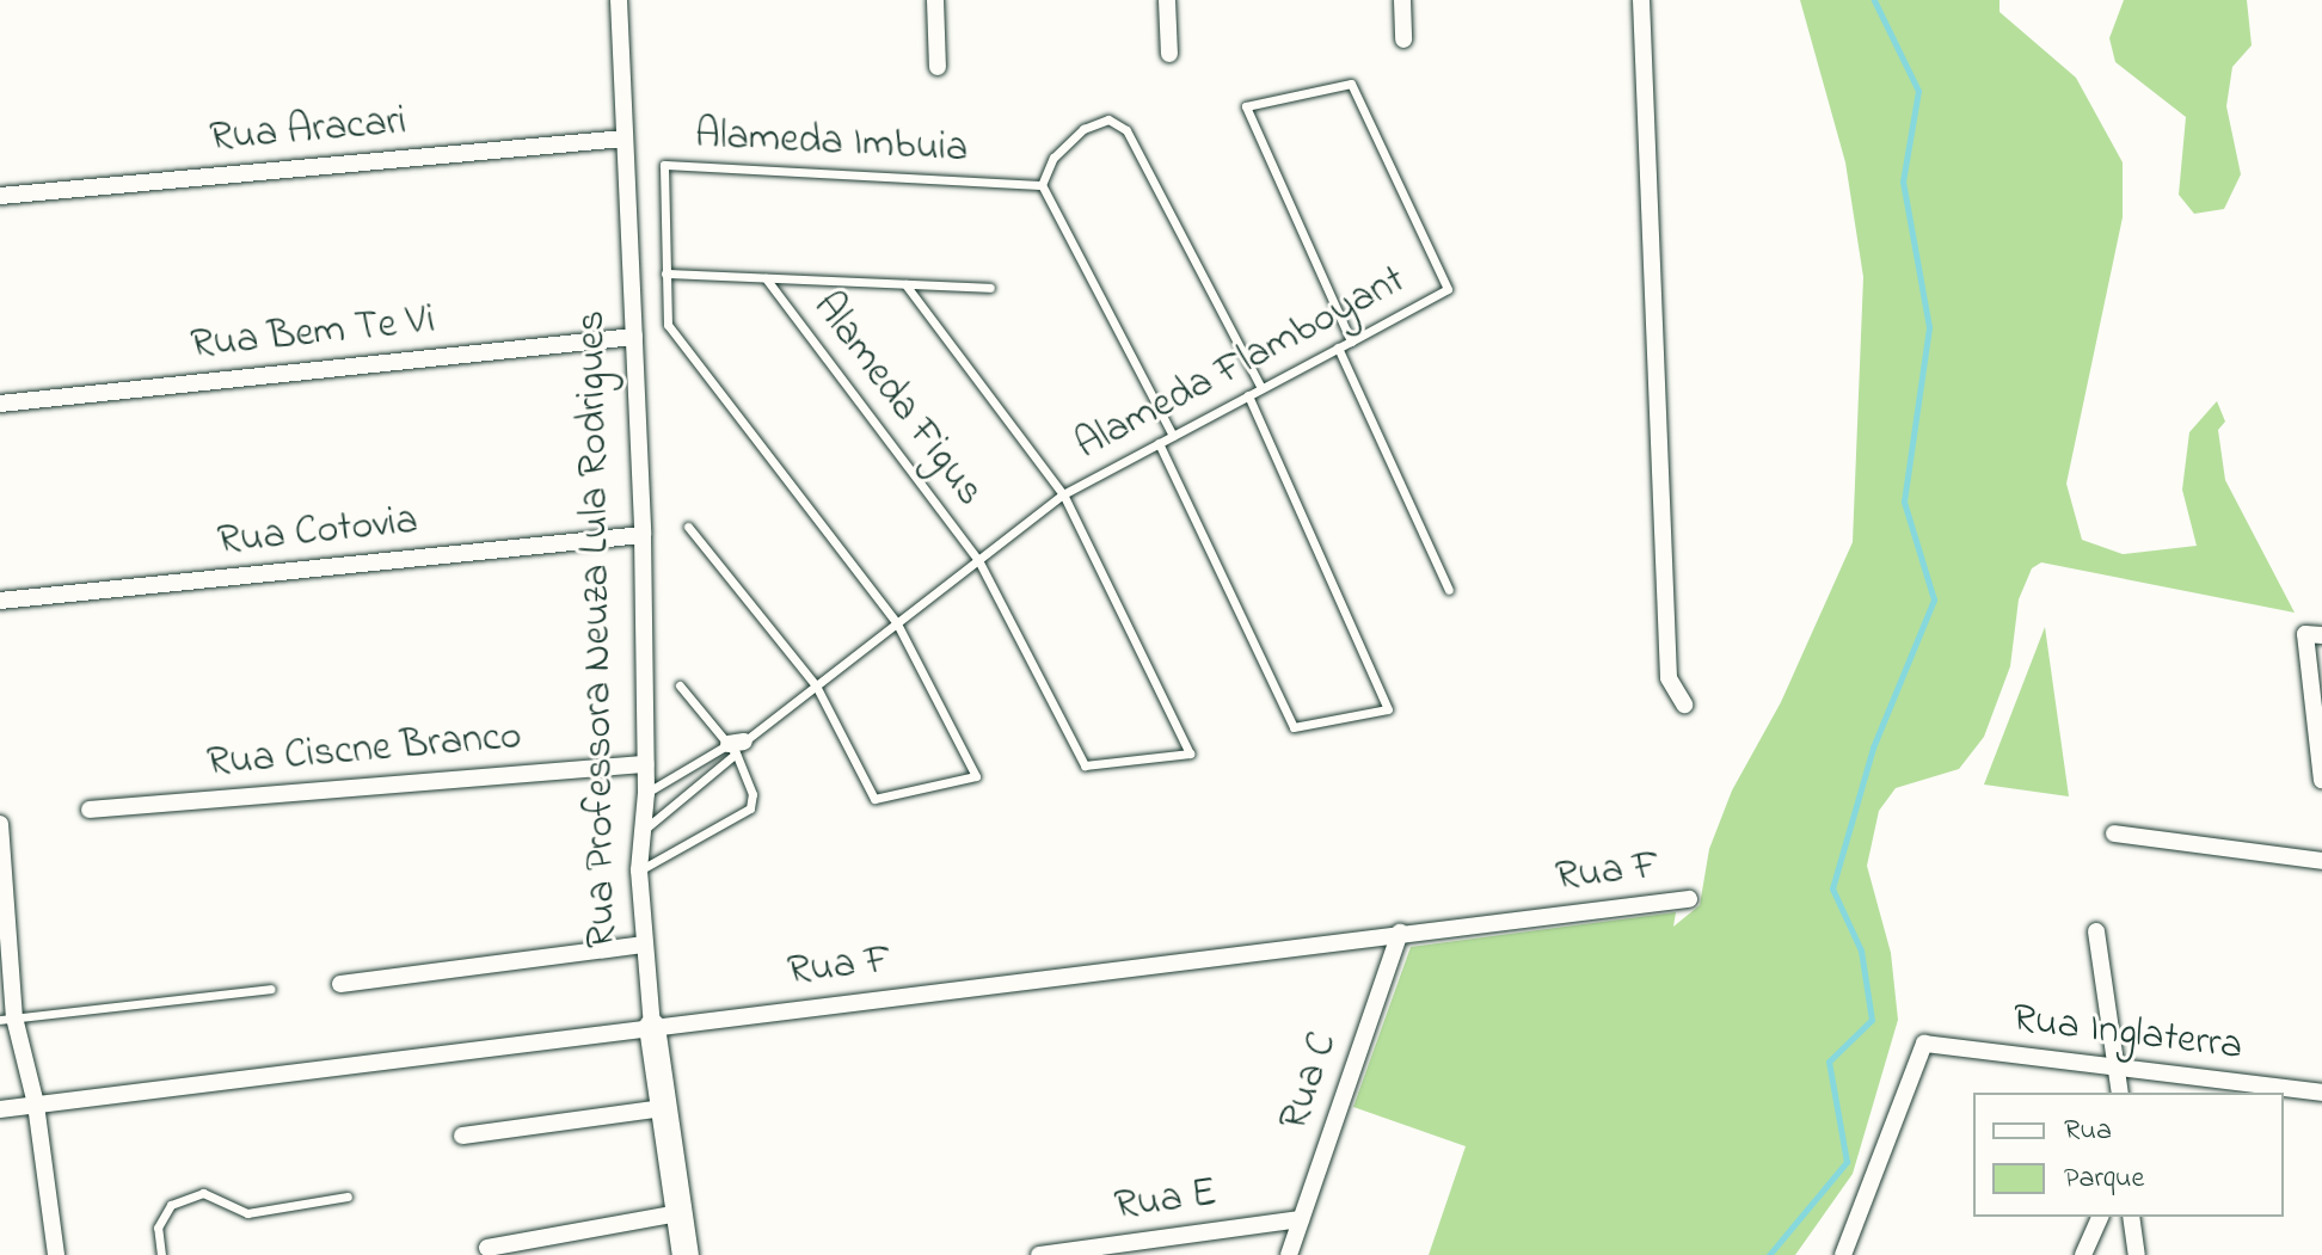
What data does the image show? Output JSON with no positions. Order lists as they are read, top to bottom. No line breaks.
{"streets":{"street":["Rua Aracari","Rua Bem Te Vi","Rua Cotovia","Rua Professora Neuza Lula Rodrigues","Rua Ciscne Branco","Rua F","Rua Inglaterra","Rua C","Rua E"],"lane":["Alameda Imbuia","Alameda Flamboyant","Alameda Figus"]},"crossings":[["Rua Aracari","Rua Professora Neuza Lula Rodrigues"],["Alameda Imbuia","Alameda Flamboyant"],["Rua Bem Te Vi","Rua Professora Neuza Lula Rodrigues"],["Alameda Flamboyant","Alameda Figus"],["Rua Cotovia","Rua Professora Neuza Lula Rodrigues"],["Rua Professora Neuza Lula Rodrigues","Rua Ciscne Branco"],["Rua Professora Neuza Lula Rodrigues","Rua F"],["Rua F","Rua C"],["Rua C","Rua E"]],"legend":["Rua","Parque"]}
